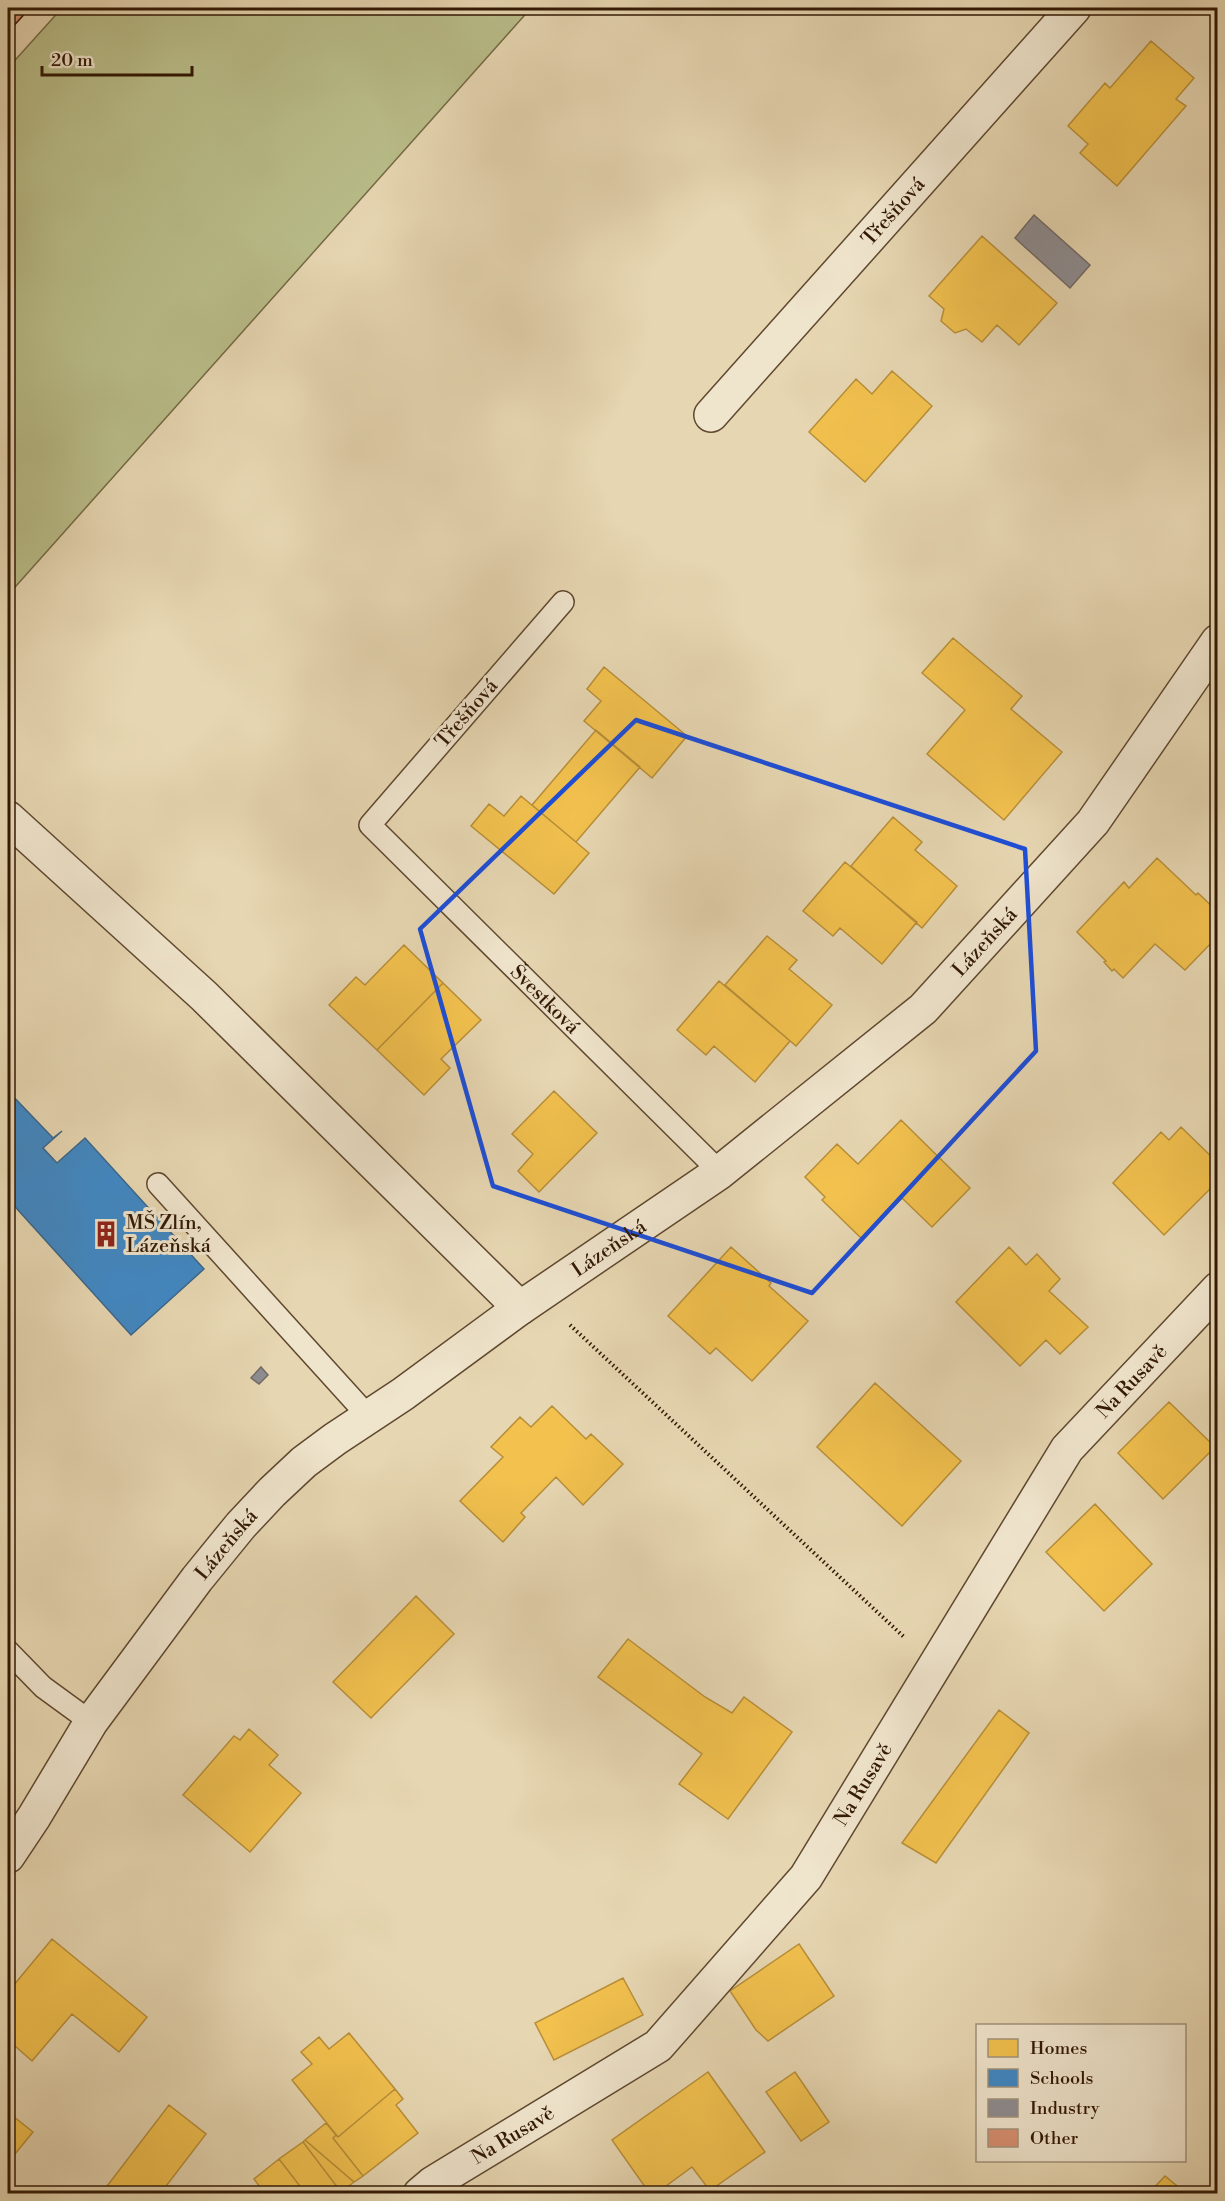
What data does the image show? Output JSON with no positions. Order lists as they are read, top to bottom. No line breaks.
{"streets":{"street":["Třešňová","Lázeňská","Na Rusavě"],"lane":["Švestková"]},"crossings":[["Třešňová","Švestková"],["Lázeňská","Švestková"]],"places":{"building":["MŠ Zlín, Lázeňská"]},"legend":["Homes","Schools","Industry","Other"],"scale_bar":"20 m"}
